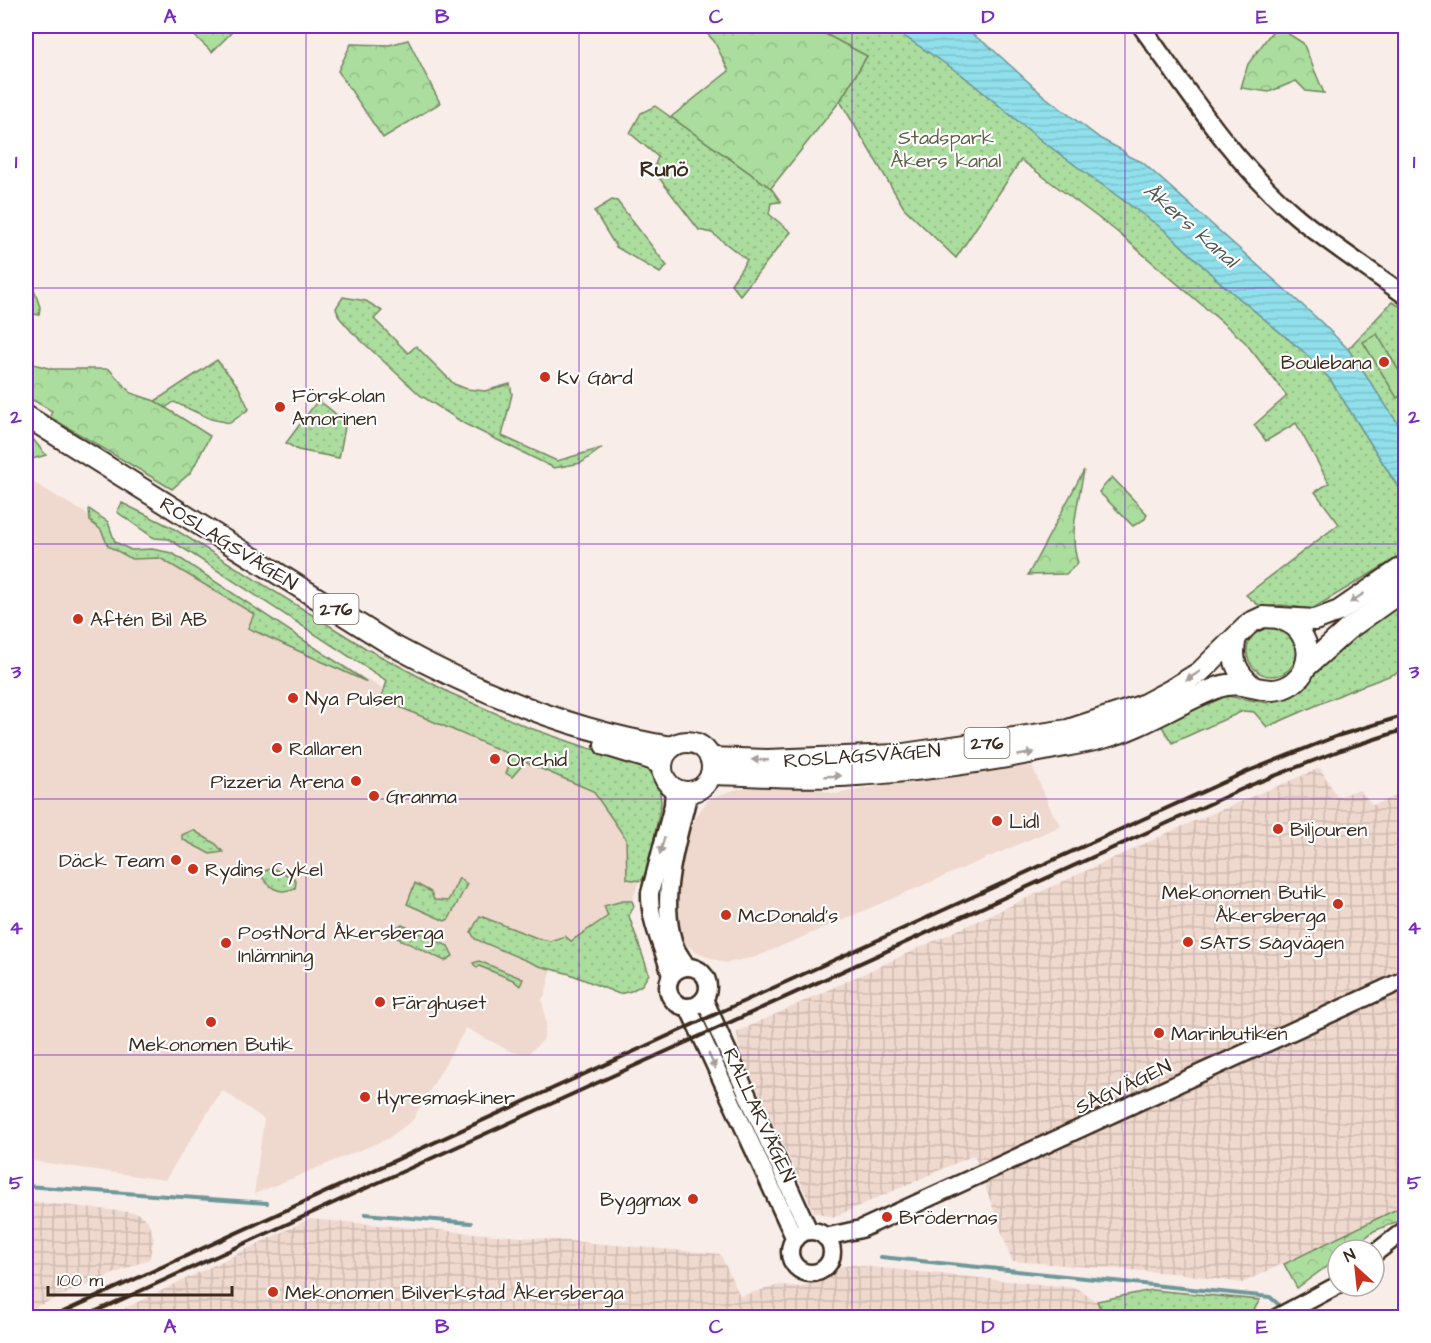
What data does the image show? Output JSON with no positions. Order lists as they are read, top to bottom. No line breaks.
{"streets":{"main road":["ROSLAGSVÄGEN","276"],"street":["SÅGVÄGEN","RALLARVÄGEN"]},"crossings":[["ROSLAGSVÄGEN","276"],["SÅGVÄGEN","RALLARVÄGEN"]],"districts":["Runö"],"water":["Åkers kanal"],"parks":["Stadspark Åkers kanal"],"places":["Boulebana","Kv Gård","Förskolan Amorinen","Aftén Bil AB","Nya Pulsen","Rallaren","Orchid","Pizzeria Arena","Granma","Lidl","Biljouren","Däck Team","Rydins Cykel","Mekonomen Butik Åkersberga","McDonald's","SATS Sågvägen","PostNord Åkersberga Inlämning","Färghuset","Mekonomen Butik","Marinbutiken","Hyresmaskiner","Byggmax","Brödernas","Mekonomen Bilverkstad Åkersberga"],"scale_bar":"100 m","north":"top left","grid":{"columns":["A","B","C","D","E"],"rows":["1","2","3","4","5"]}}
